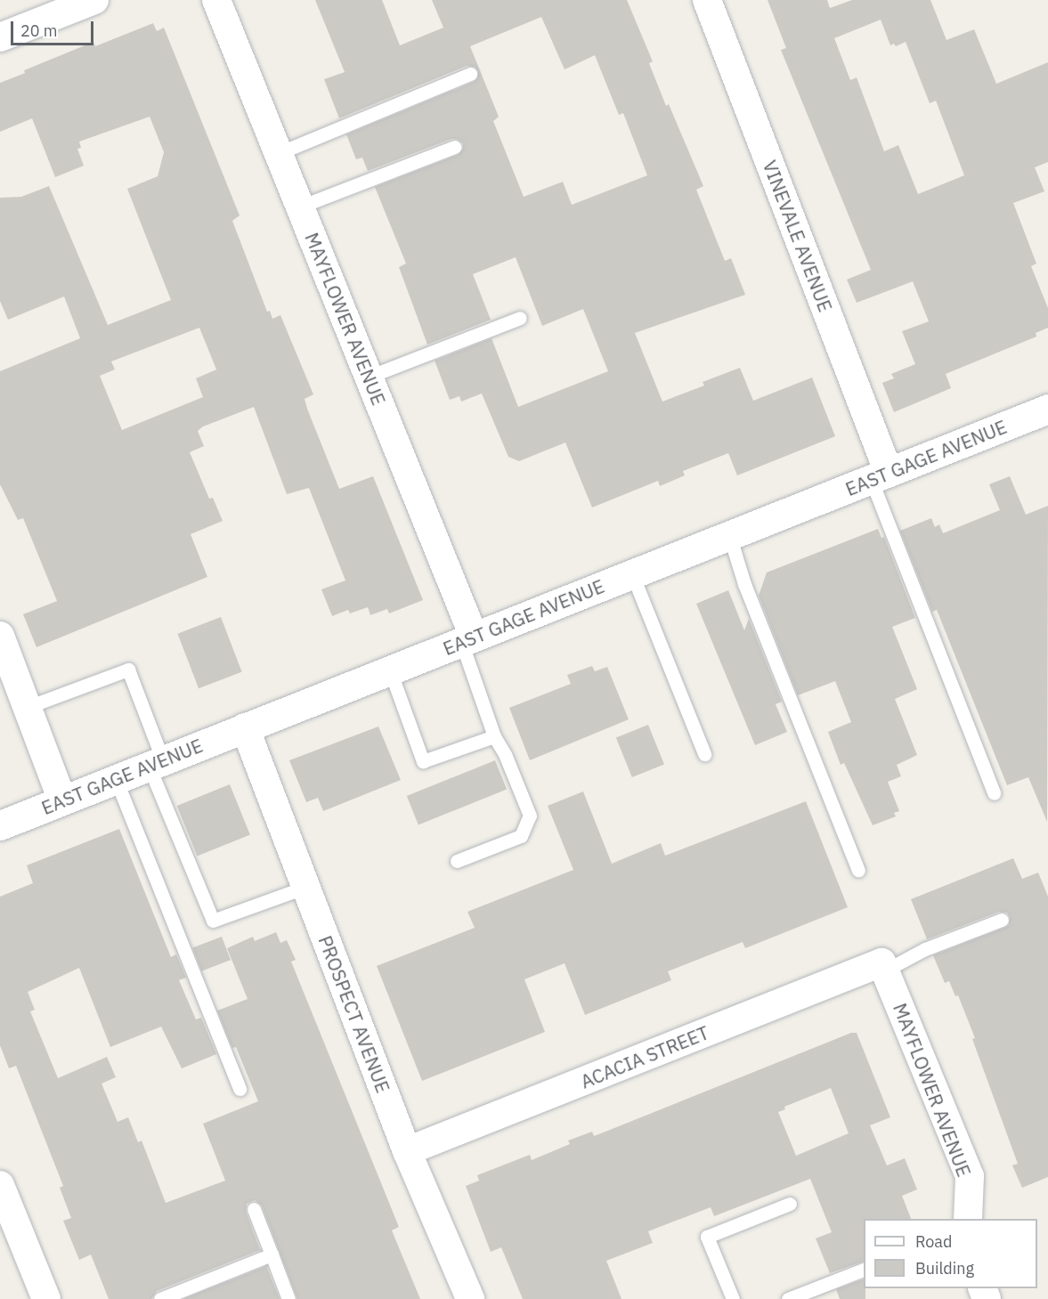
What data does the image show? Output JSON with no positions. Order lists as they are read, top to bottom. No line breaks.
{"streets":{"main road":["EAST GAGE AVENUE"],"street":["VINEVALE AVENUE","MAYFLOWER AVENUE","PROSPECT AVENUE","ACACIA STREET"]},"crossings":[["VINEVALE AVENUE","EAST GAGE AVENUE"],["MAYFLOWER AVENUE","EAST GAGE AVENUE"],["MAYFLOWER AVENUE","ACACIA STREET"],["EAST GAGE AVENUE","PROSPECT AVENUE"],["PROSPECT AVENUE","ACACIA STREET"]],"legend":["Road","Building"],"scale_bar":"20 m"}
